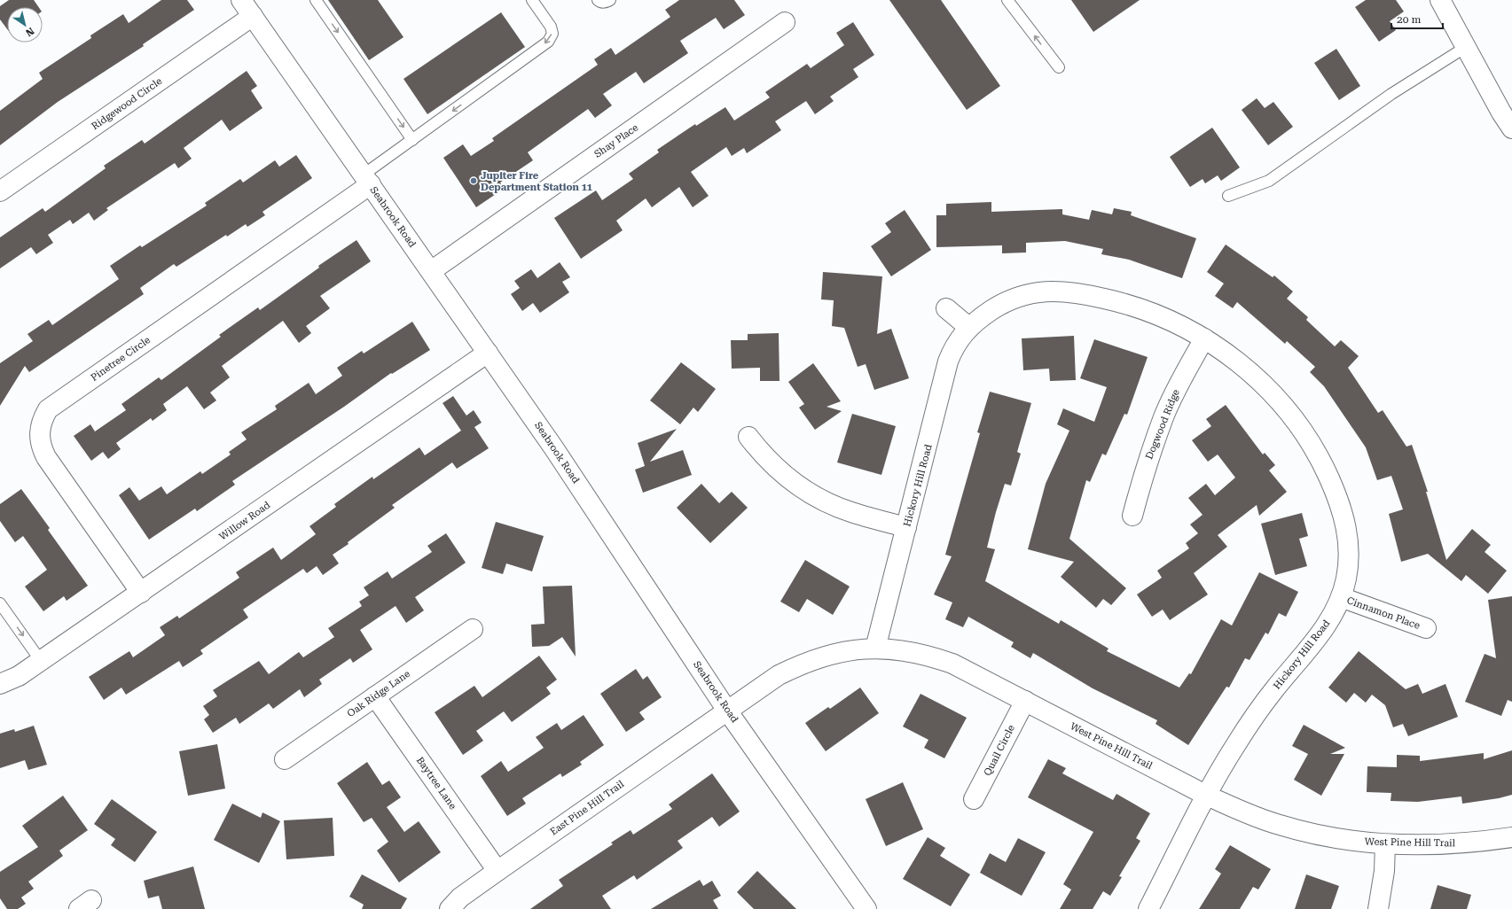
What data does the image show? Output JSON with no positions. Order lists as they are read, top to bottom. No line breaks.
{"streets":{"street":["Ridgewood Circle","Shay Place","Seabrook Road","Pinetree Circle","Dogwood Ridge","Hickory Hill Road","Willow Road","Cinnamon Place","Oak Ridge Lane","West Pine Hill Trail","Quail Circle","Baytree Lane","East Pine Hill Trail"]},"crossings":[["Ridgewood Circle","Seabrook Road"],["Shay Place","Seabrook Road"],["Seabrook Road","Pinetree Circle"],["Seabrook Road","Willow Road"],["Seabrook Road","West Pine Hill Trail"],["Seabrook Road","East Pine Hill Trail"],["Pinetree Circle","Willow Road"],["Dogwood Ridge","Hickory Hill Road"],["Hickory Hill Road","Cinnamon Place"],["Hickory Hill Road","West Pine Hill Trail"],["Oak Ridge Lane","Baytree Lane"],["West Pine Hill Trail","Quail Circle"],["West Pine Hill Trail","East Pine Hill Trail"],["Baytree Lane","East Pine Hill Trail"]],"places":["Jupiter Fire Department Station 11"],"scale_bar":"20 m","north":"bottom right"}
